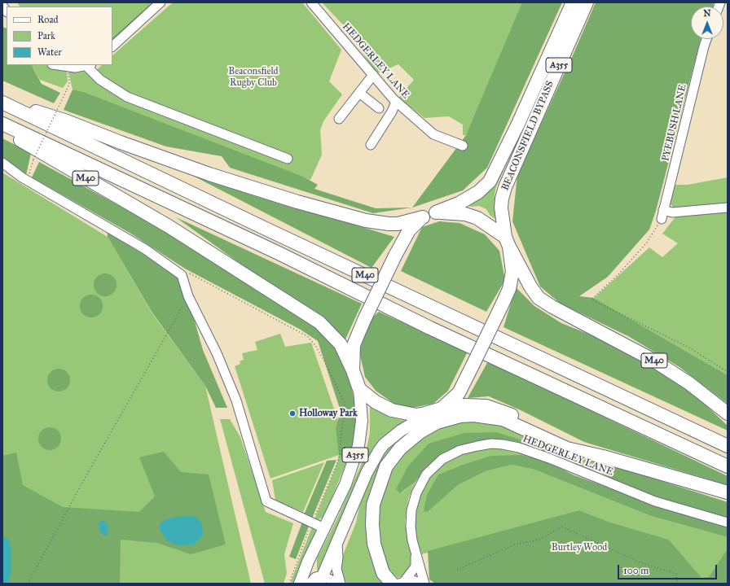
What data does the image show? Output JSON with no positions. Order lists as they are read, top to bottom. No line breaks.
{"streets":{"highway":["A355","BEACONSFIELD BYPASS","M40"],"street":["HEDGERLEY LANE","PYEBUSH LANE"]},"crossings":[["A355","BEACONSFIELD BYPASS"],["BEACONSFIELD BYPASS","M40"]],"parks":["Beaconsfield Rugby Club","Burtley Wood"],"places":["Holloway Park"],"legend":["Road","Park","Water"],"scale_bar":"100 m","north":"top"}
